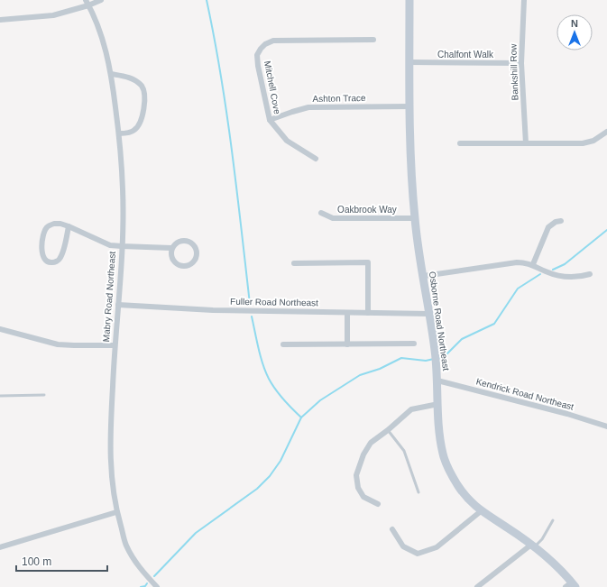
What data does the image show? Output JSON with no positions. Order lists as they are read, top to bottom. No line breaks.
{"streets":{"street":["Chalfont Walk","Bankshill Row","Mitchell Cove","Ashton Trace","Oakbrook Way","Mabry Road Northeast","Fuller Road Northeast","Osborne Road Northeast","Kendrick Road Northeast"]},"crossings":[["Chalfont Walk","Bankshill Row"],["Chalfont Walk","Osborne Road Northeast"],["Mitchell Cove","Ashton Trace"],["Ashton Trace","Osborne Road Northeast"],["Oakbrook Way","Osborne Road Northeast"],["Mabry Road Northeast","Fuller Road Northeast"],["Fuller Road Northeast","Osborne Road Northeast"],["Osborne Road Northeast","Kendrick Road Northeast"]],"scale_bar":"100 m","north":"top"}
